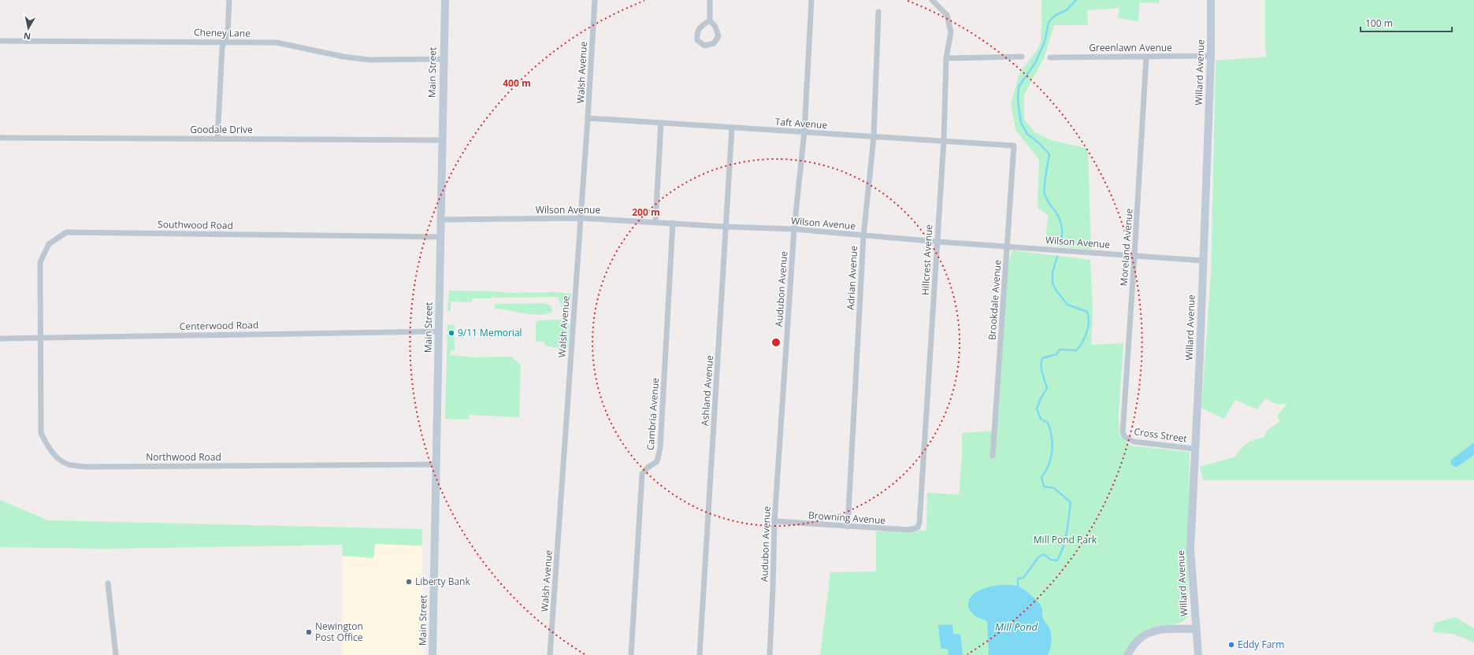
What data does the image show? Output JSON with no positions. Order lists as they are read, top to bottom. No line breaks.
{"streets":{"main road":["Main Street","Willard Avenue"],"street":["Cheney Lane","Greenlawn Avenue","Walsh Avenue","Taft Avenue","Goodale Drive","Wilson Avenue","Southwood Road","Moreland Avenue","Hillcrest Avenue","Adrian Avenue","Audubon Avenue","Brookdale Avenue","Centerwood Road","Ashland Avenue","Cambria Avenue","Cross Street","Northwood Road","Browning Avenue"]},"crossings":[["Cheney Lane","Main Street"],["Greenlawn Avenue","Willard Avenue"],["Greenlawn Avenue","Moreland Avenue"],["Main Street","Goodale Drive"],["Main Street","Wilson Avenue"],["Main Street","Southwood Road"],["Main Street","Centerwood Road"],["Main Street","Northwood Road"],["Walsh Avenue","Taft Avenue"],["Walsh Avenue","Wilson Avenue"],["Willard Avenue","Wilson Avenue"],["Willard Avenue","Cross Street"],["Taft Avenue","Hillcrest Avenue"],["Taft Avenue","Adrian Avenue"],["Taft Avenue","Audubon Avenue"],["Taft Avenue","Brookdale Avenue"],["Taft Avenue","Ashland Avenue"],["Wilson Avenue","Moreland Avenue"],["Wilson Avenue","Hillcrest Avenue"],["Wilson Avenue","Adrian Avenue"],["Wilson Avenue","Audubon Avenue"],["Wilson Avenue","Brookdale Avenue"],["Wilson Avenue","Ashland Avenue"],["Wilson Avenue","Cambria Avenue"],["Southwood Road","Centerwood Road"],["Southwood Road","Northwood Road"],["Moreland Avenue","Cross Street"],["Hillcrest Avenue","Browning Avenue"],["Adrian Avenue","Browning Avenue"],["Audubon Avenue","Browning Avenue"],["Centerwood Road","Northwood Road"]],"water":["Mill Pond"],"parks":["Mill Pond Park"],"places":["9/11 Memorial","Liberty Bank","Newington Post Office","Eddy Farm"],"scale_bar":"100 m","north":"bottom","rings":["400 m","200 m"]}
